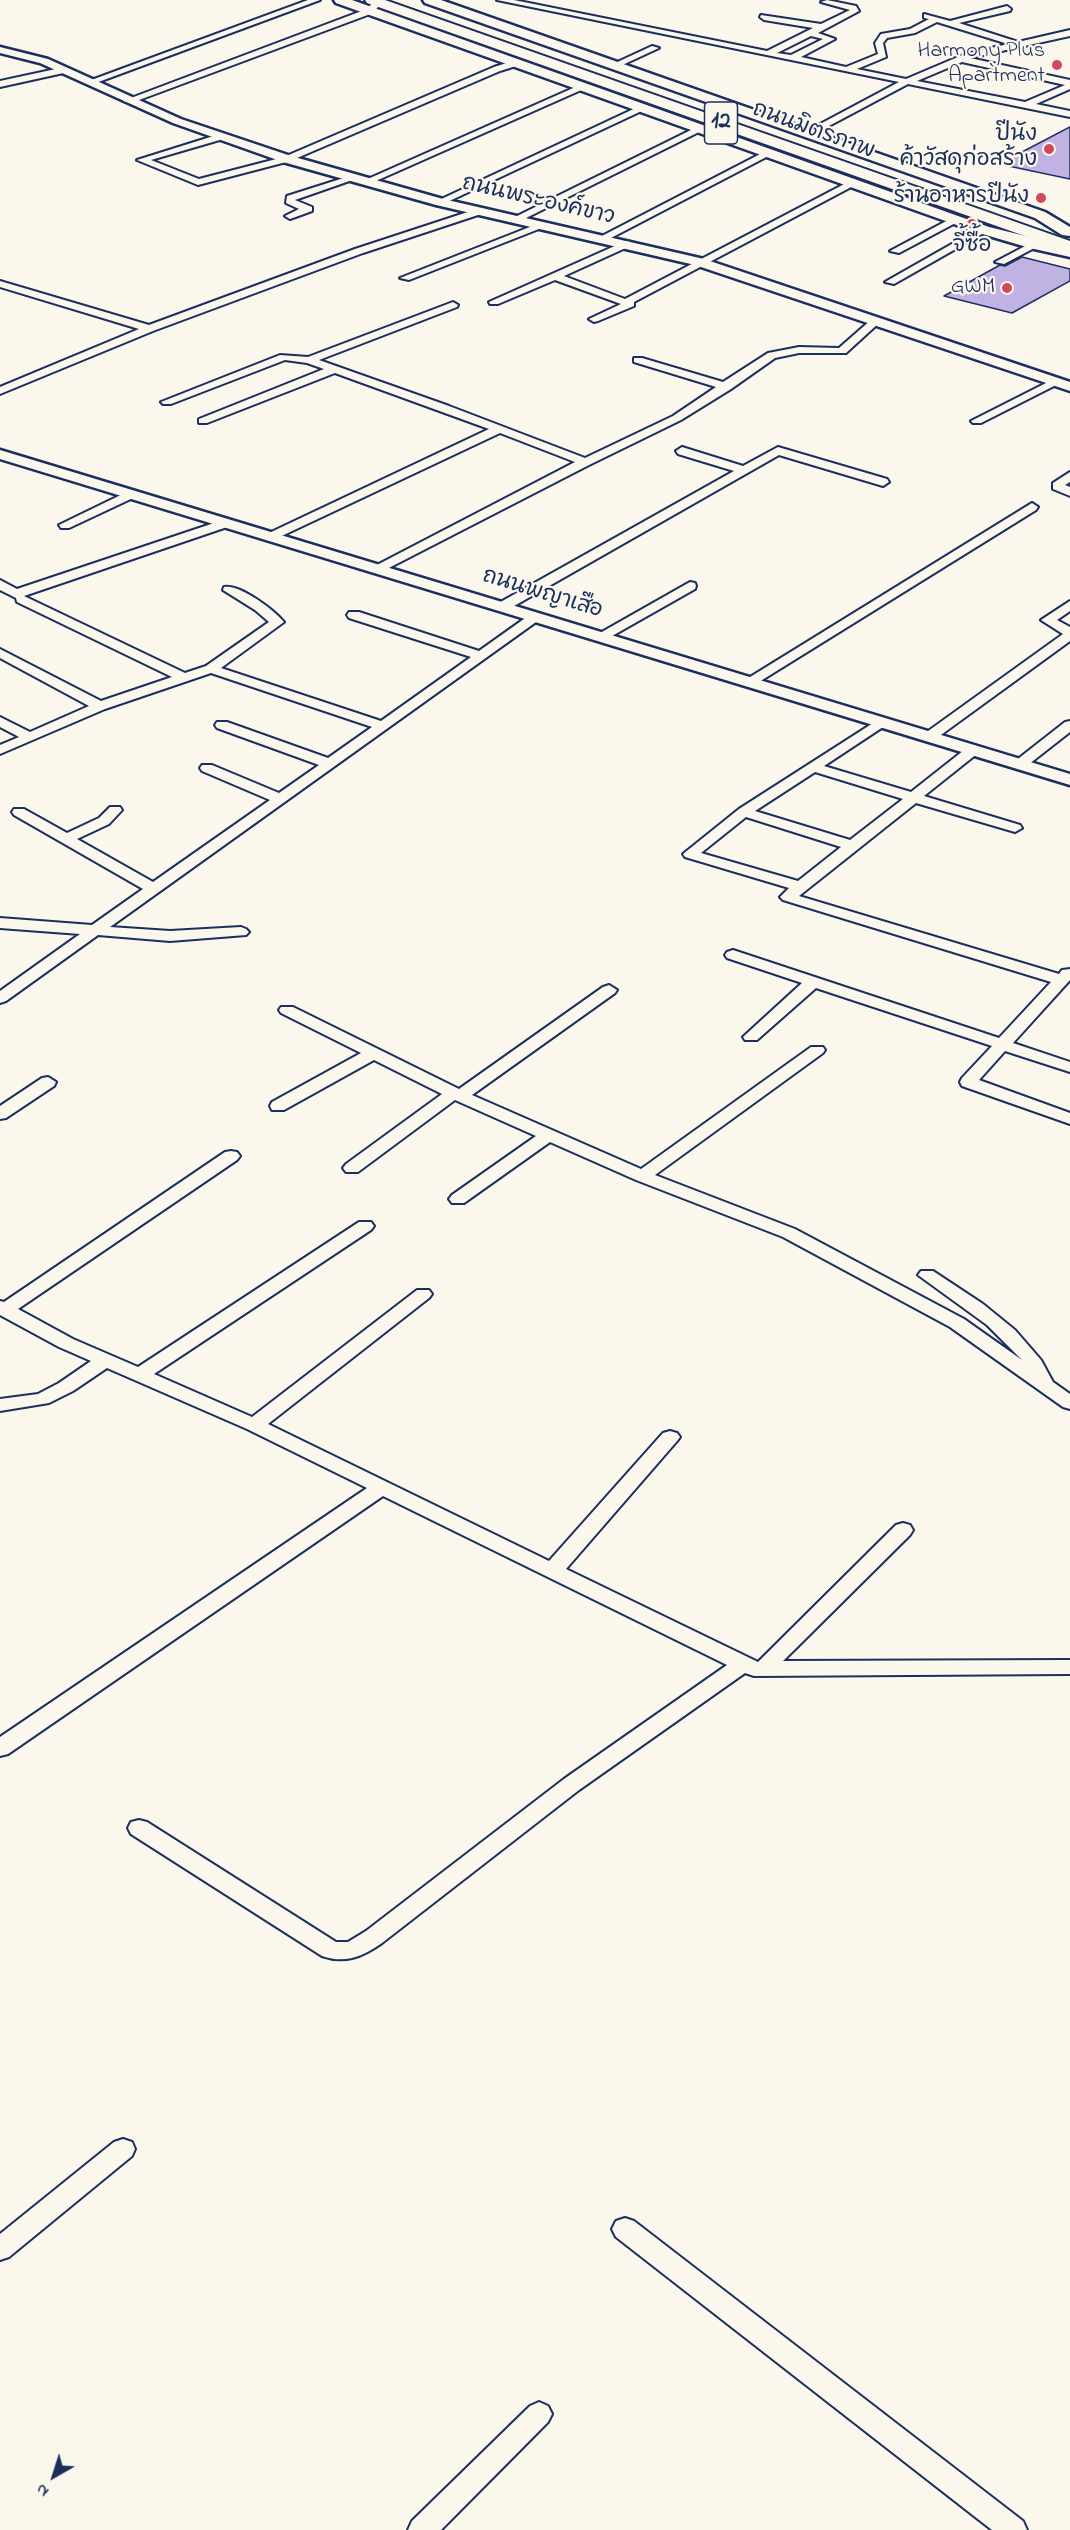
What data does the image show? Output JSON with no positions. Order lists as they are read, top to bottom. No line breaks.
{"streets":{"main road":["12","ถนนมิตรภาพ"],"street":["ถนนพระองค์ขาว","ถนนพญาเสือ"]},"places":["Harmony Plus Apartment","ปีนัง ค้าวัสดุก่อสร้าง","ร้านอาหารปีนัง","จี้ซื้อ","GWM"],"north":"bottom left"}
